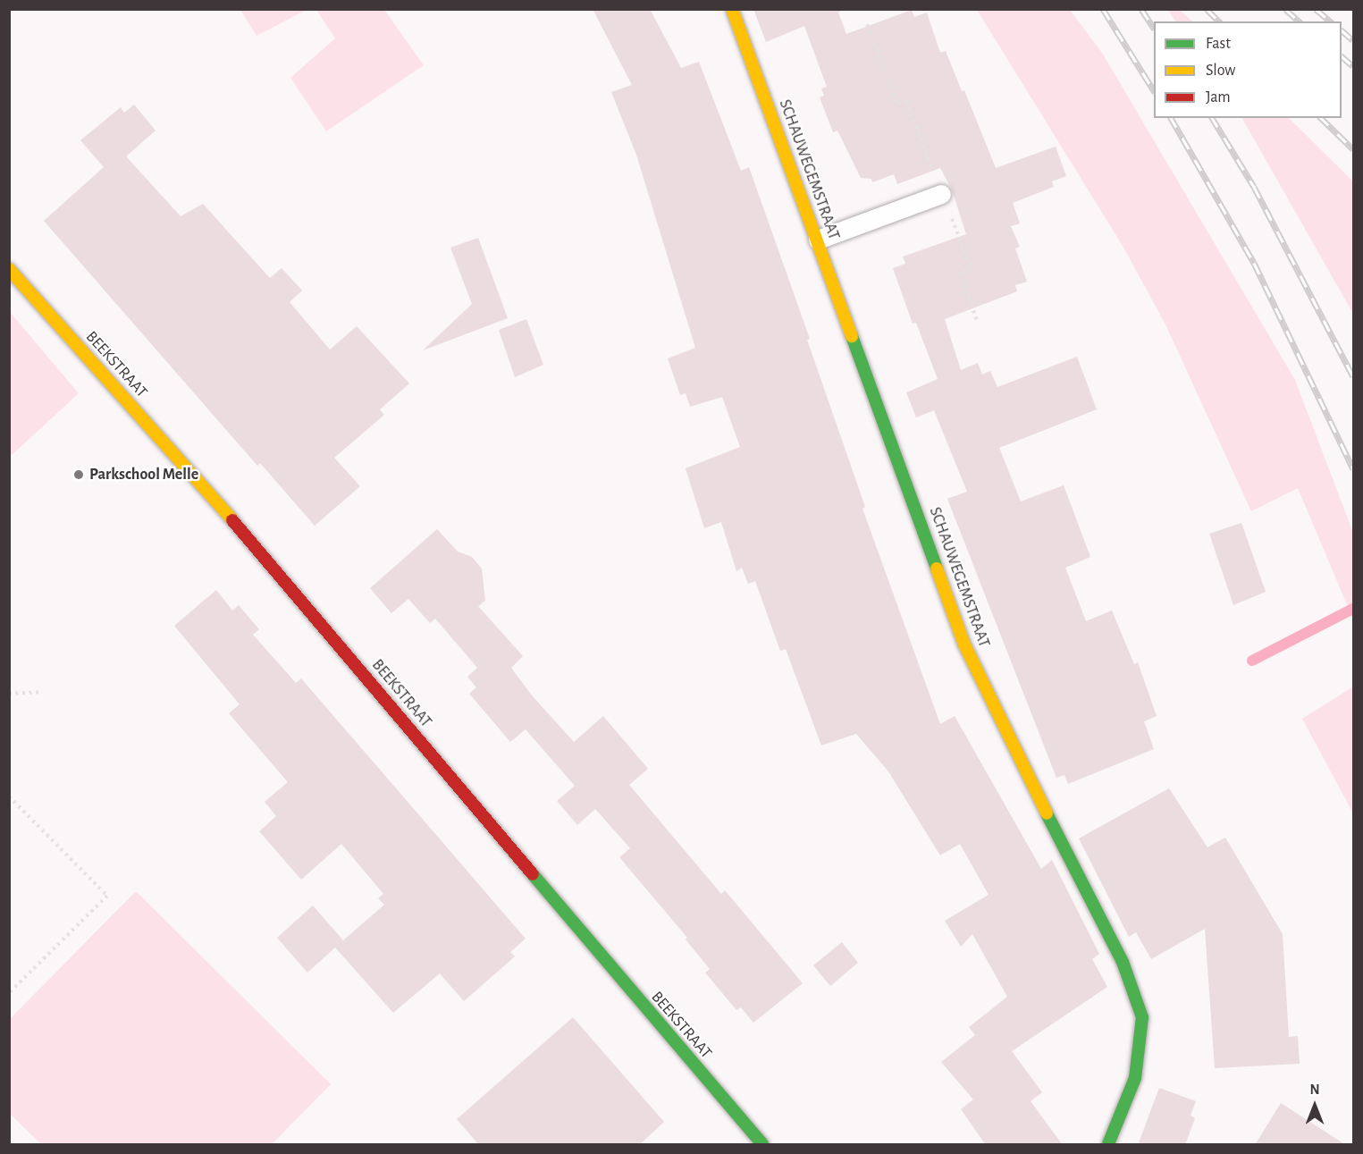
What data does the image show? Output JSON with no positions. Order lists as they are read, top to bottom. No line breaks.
{"streets":{"street":["SCHAUWEGEMSTRAAT","BEEKSTRAAT"]},"places":["Parkschool Melle"],"legend":["Fast","Slow","Jam"],"north":"top"}
